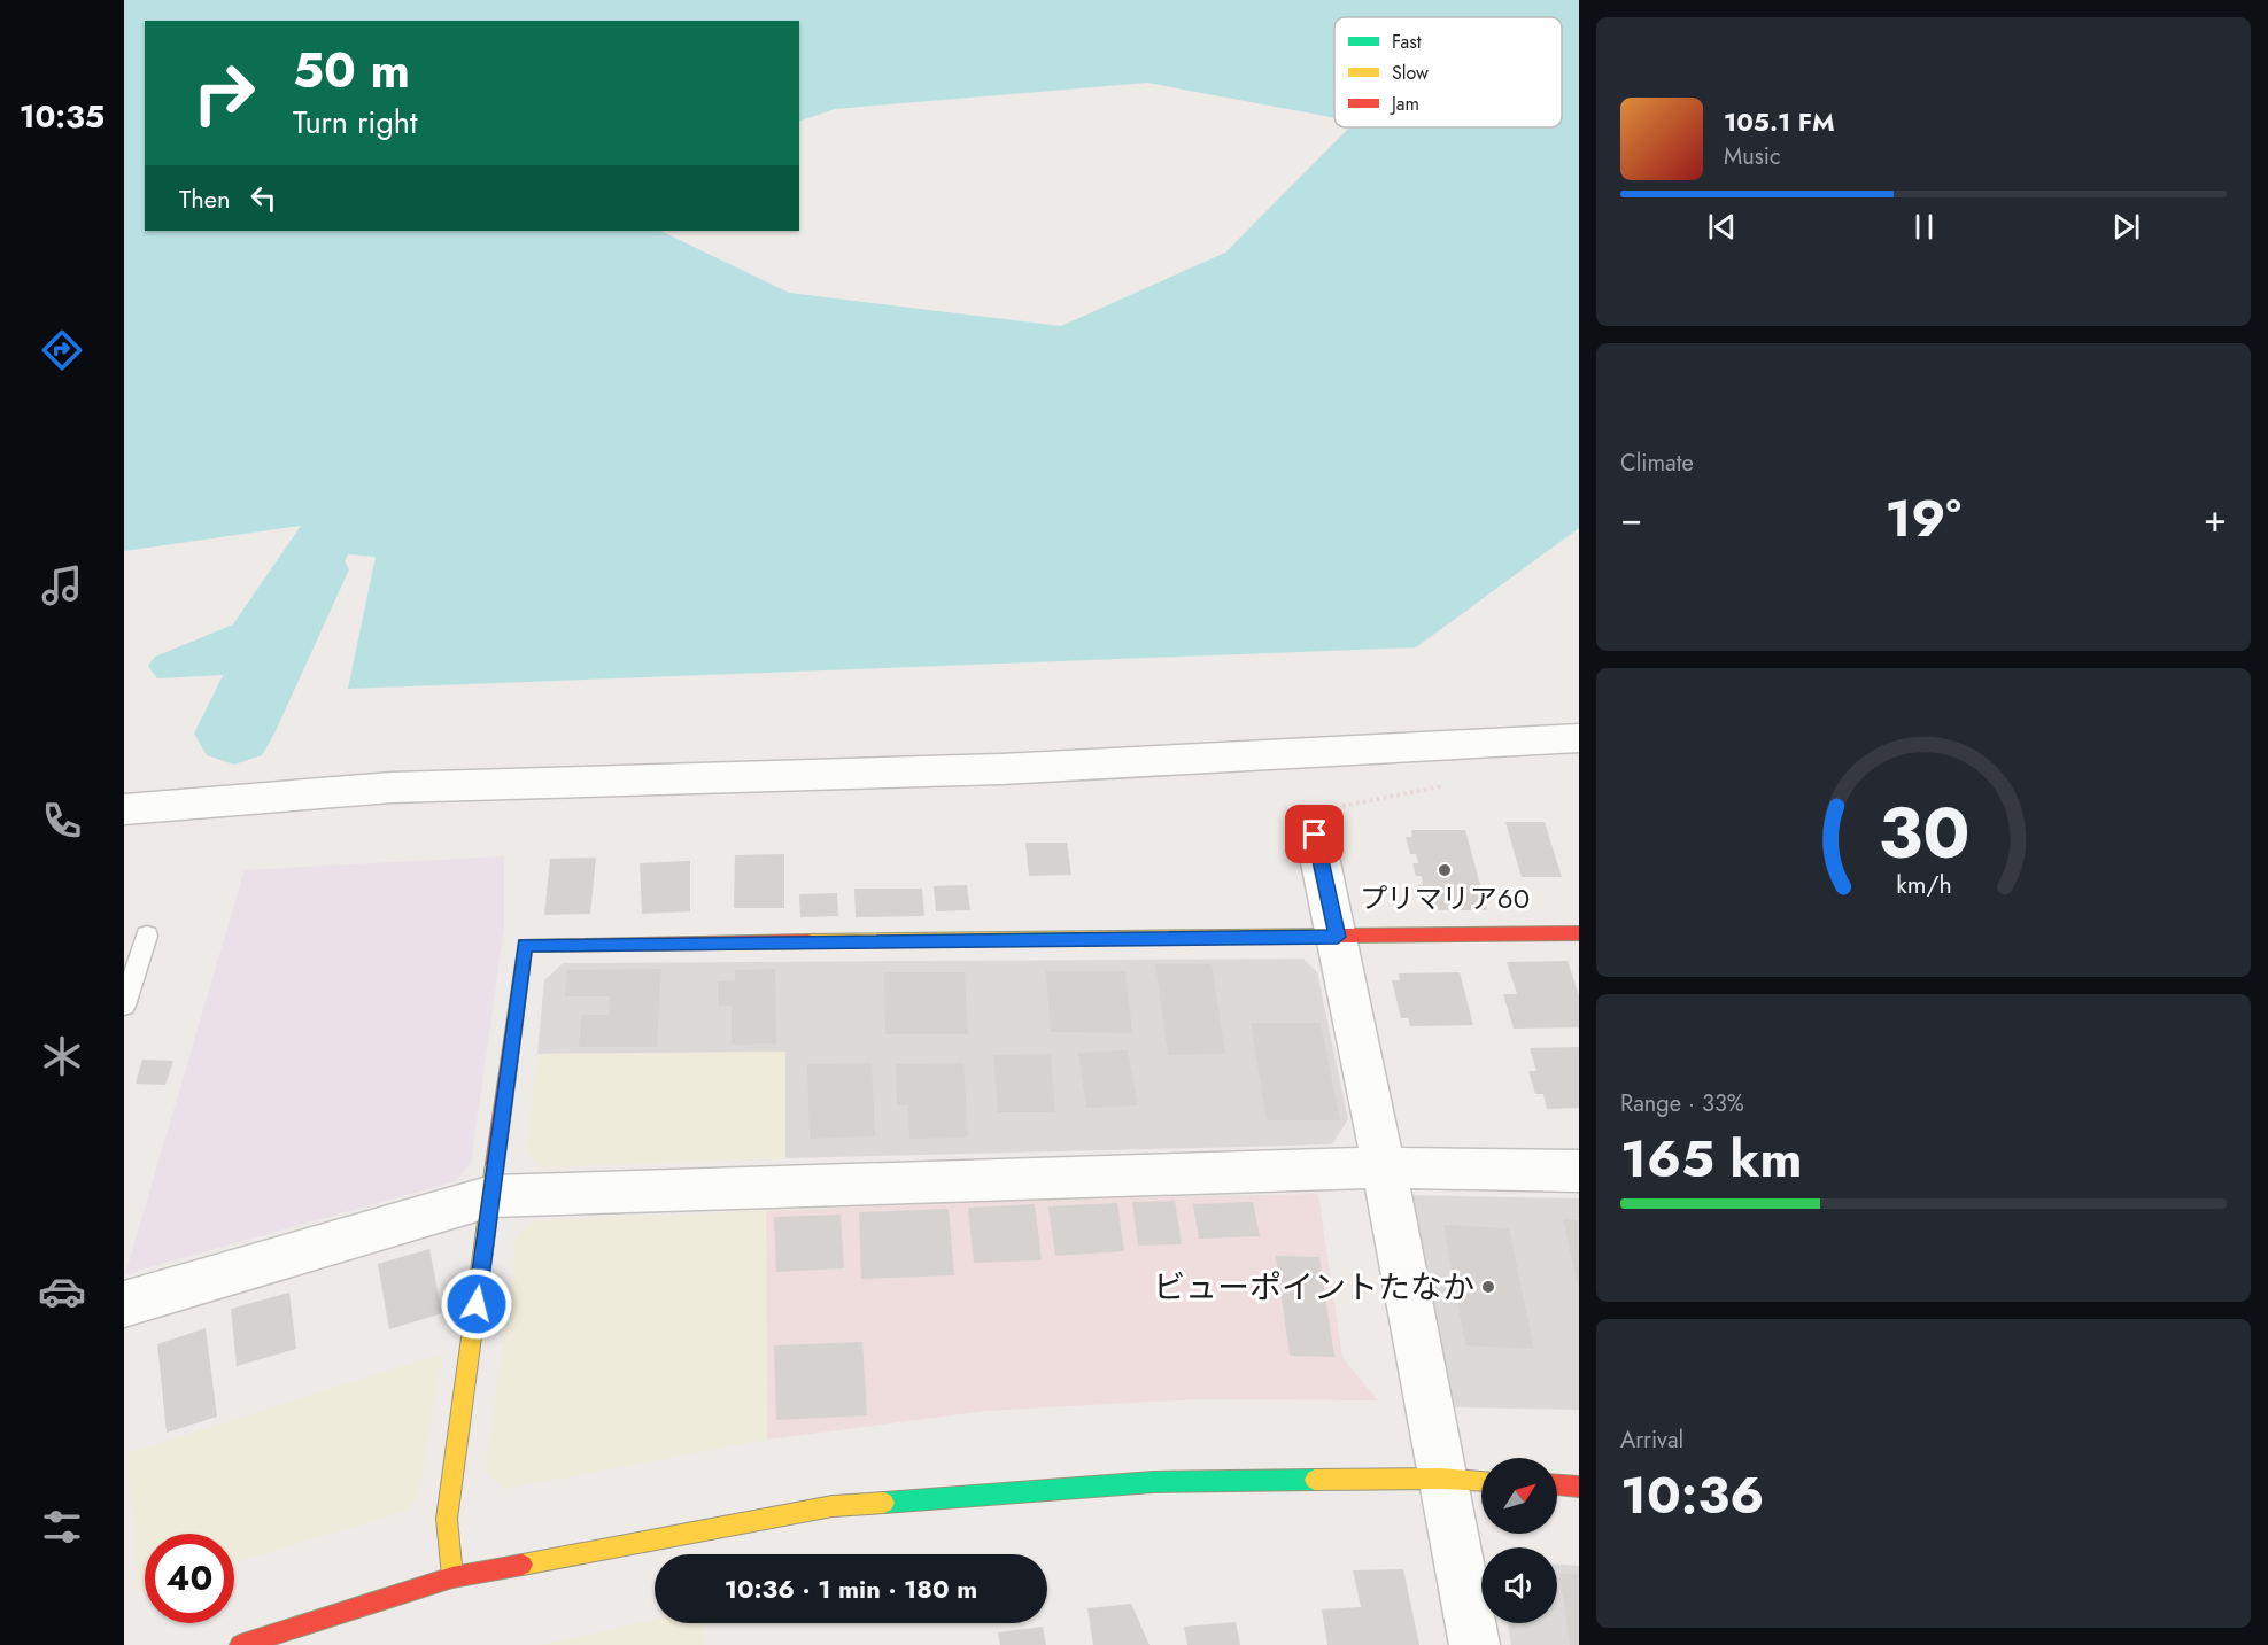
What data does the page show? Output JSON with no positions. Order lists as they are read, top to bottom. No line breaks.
{"places":["プリマリア60","ビューポイントたなか"],"legend":["Fast","Slow","Jam"],"north":"top right","page":{"tabs":"10:35","turn":["50 m","Turn right"],"song":["105.1 FM","Music"],"then":"Then","tile":["Climate",["Range · 33%","165 km"],["Arrival","10:36"]],"heat":["−","19°","+"],"limit":"40","trip":"10:36 · 1 min · 180 m","gauge":["30","km/h"]}}
